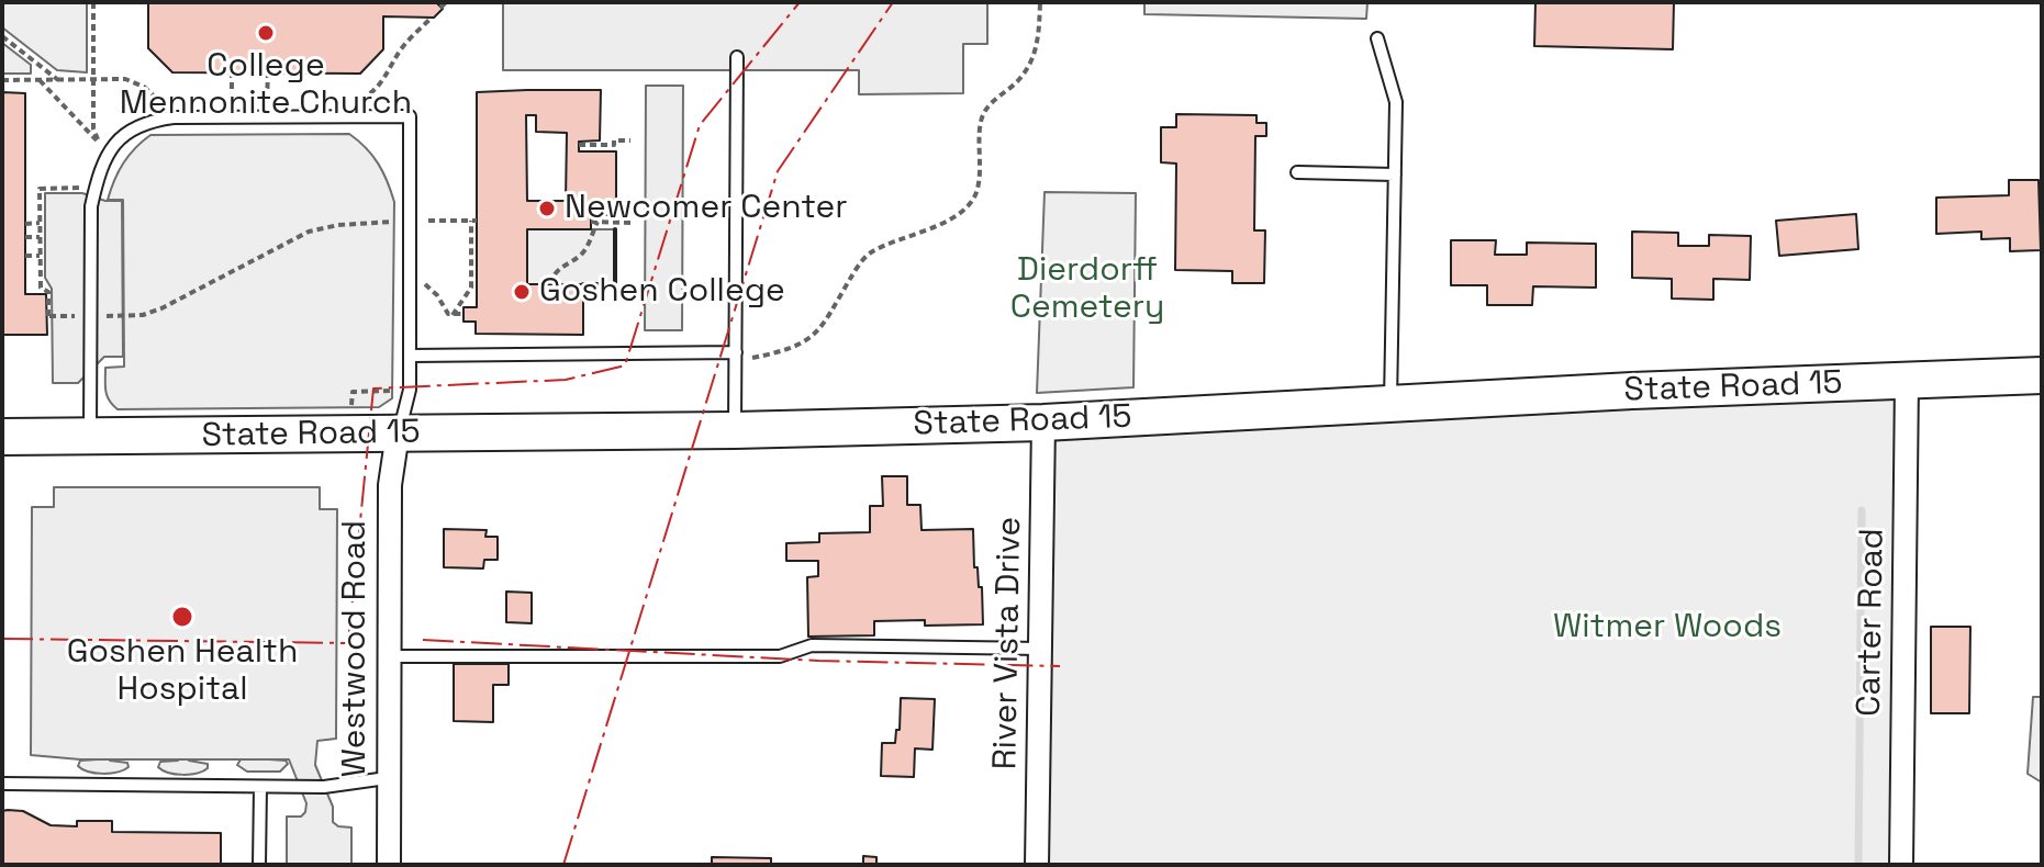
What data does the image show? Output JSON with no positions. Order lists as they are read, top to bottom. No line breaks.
{"streets":{"main road":["State Road 15"],"street":["Carter Road","River Vista Drive","Westwood Road"]},"crossings":[["State Road 15","Carter Road"],["State Road 15","River Vista Drive"],["State Road 15","Westwood Road"]],"parks":["Dierdorff Cemetery","Witmer Woods"],"places":["College Mennonite Church","Newcomer Center","Goshen College","Goshen Health Hospital"]}
